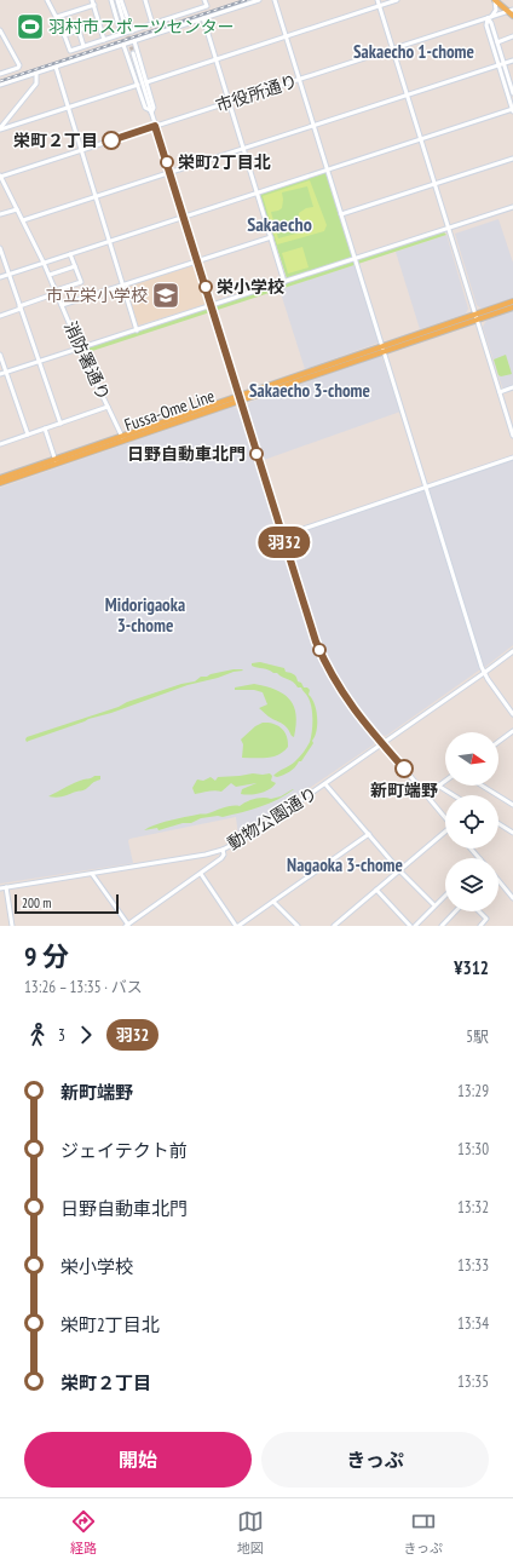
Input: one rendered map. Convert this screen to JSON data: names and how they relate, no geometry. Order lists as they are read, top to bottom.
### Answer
{
  "streets": {
    "main road": ["Fussa-Ome Line"],
    "street": ["市役所通り", "消防署通り", "動物公園通り"]
  },
  "crossings": [
    ["市役所通り", "消防署通り"],
    ["消防署通り", "Fussa-Ome Line"]
  ],
  "districts": [
    "Sakaecho 1-chome",
    "Sakaecho",
    "Sakaecho 3-chome",
    "Midorigaoka 3-chome",
    "Nagaoka 3-chome"
  ],
  "places": {
    "sports": ["羽村市スポーツセンター"],
    "other": [
      "栄町２丁目",
      "栄町2丁目北",
      "栄小学校",
      "日野自動車北門",
      "新町端野"
    ],
    "school or university": ["市立栄小学校"]
  },
  "lines": ["bus line 羽32"],
  "scale_bar": "200 m",
  "north": "right",
  "page": {
    "on_map": "羽32",
    "scale": "200 m",
    "heading": ["9 分", "13:26 – 13:35 · バス", "¥312"],
    "legs": ["3", "羽32", "5駅"],
    "list": [
      {
        "name": "新町端野",
        "value": "13:29"
      },
      {
        "name": "ジェイテクト前",
        "value": "13:30"
      },
      {
        "name": "日野自動車北門",
        "value": "13:32"
      },
      {
        "name": "栄小学校",
        "value": "13:33"
      },
      {
        "name": "栄町2丁目北",
        "value": "13:34"
      },
      {
        "name": "栄町２丁目",
        "value": "13:35"
      }
    ],
    "buttons": ["開始", "きっぷ"],
    "tabs": ["経路", "地図", "きっぷ"]
  }
}
